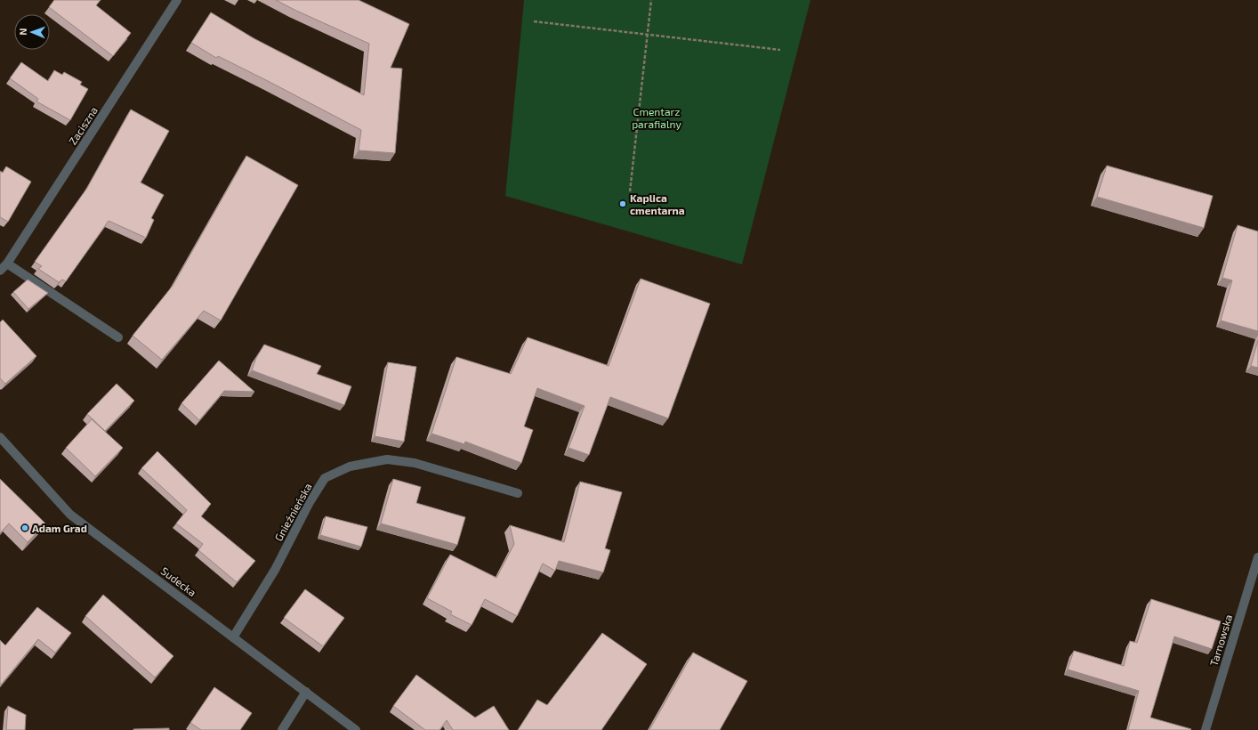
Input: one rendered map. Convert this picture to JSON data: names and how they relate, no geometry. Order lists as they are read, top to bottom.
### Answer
{
  "streets": {
    "street": [
      "Zaciszna",
      "Gnieźnieńska",
      "Sudecka",
      "Tarnowska"
    ]
  },
  "crossings": [
    ["Gnieźnieńska", "Sudecka"]
  ],
  "parks": ["Cmentarz parafialny"],
  "places": ["Kaplica cmentarna", "Adam Grad"],
  "north": "left"
}
